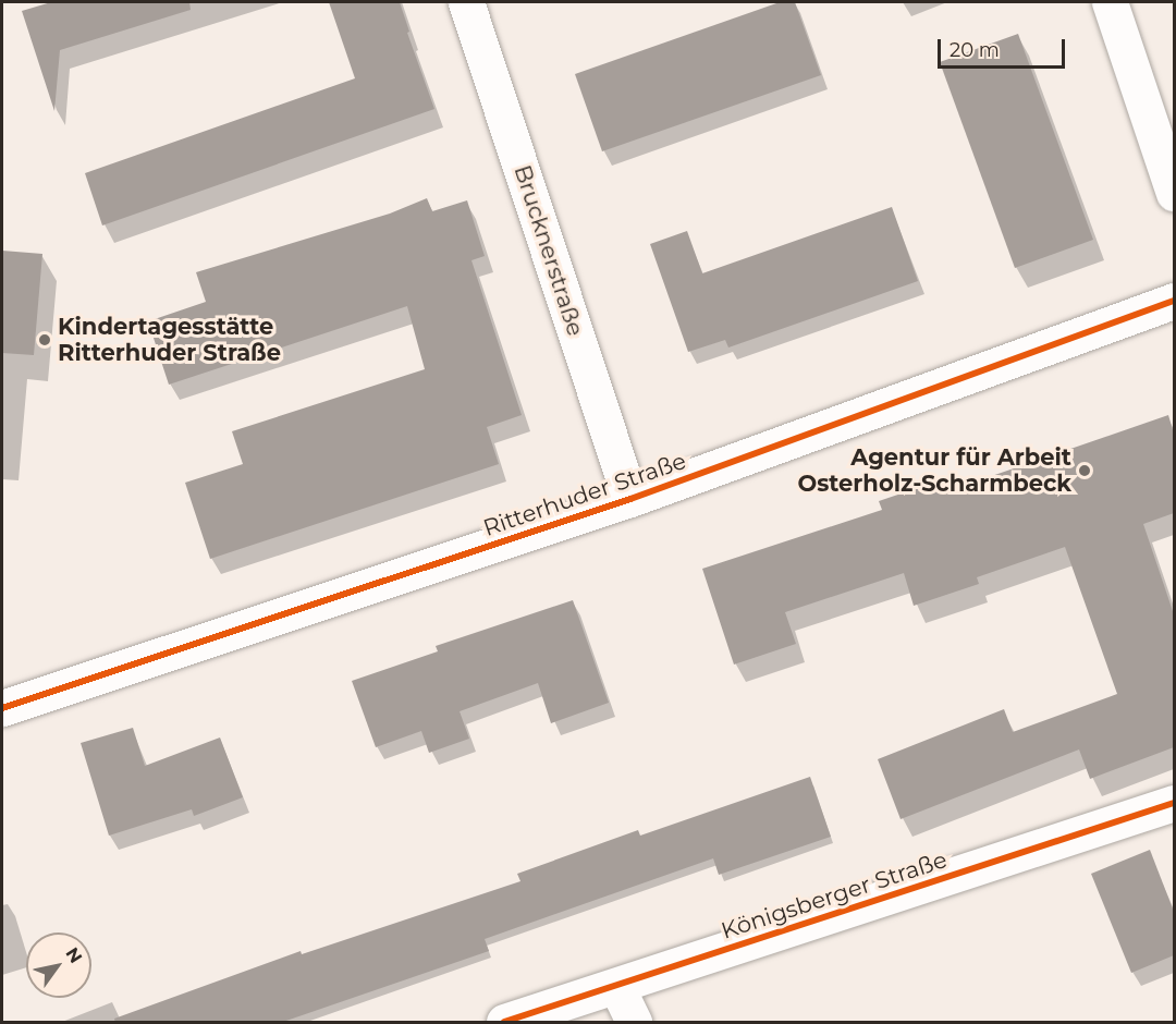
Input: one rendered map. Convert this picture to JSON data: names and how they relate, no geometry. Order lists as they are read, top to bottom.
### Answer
{
  "streets": {
    "street": ["Brucknerstraße", "Ritterhuder Straße", "Königsberger Straße"]
  },
  "crossings": [
    ["Brucknerstraße", "Ritterhuder Straße"]
  ],
  "places": ["Kindertagesstätte Ritterhuder Straße", "Agentur für Arbeit Osterholz-Scharmbeck"],
  "scale_bar": "20 m",
  "north": "top right"
}
